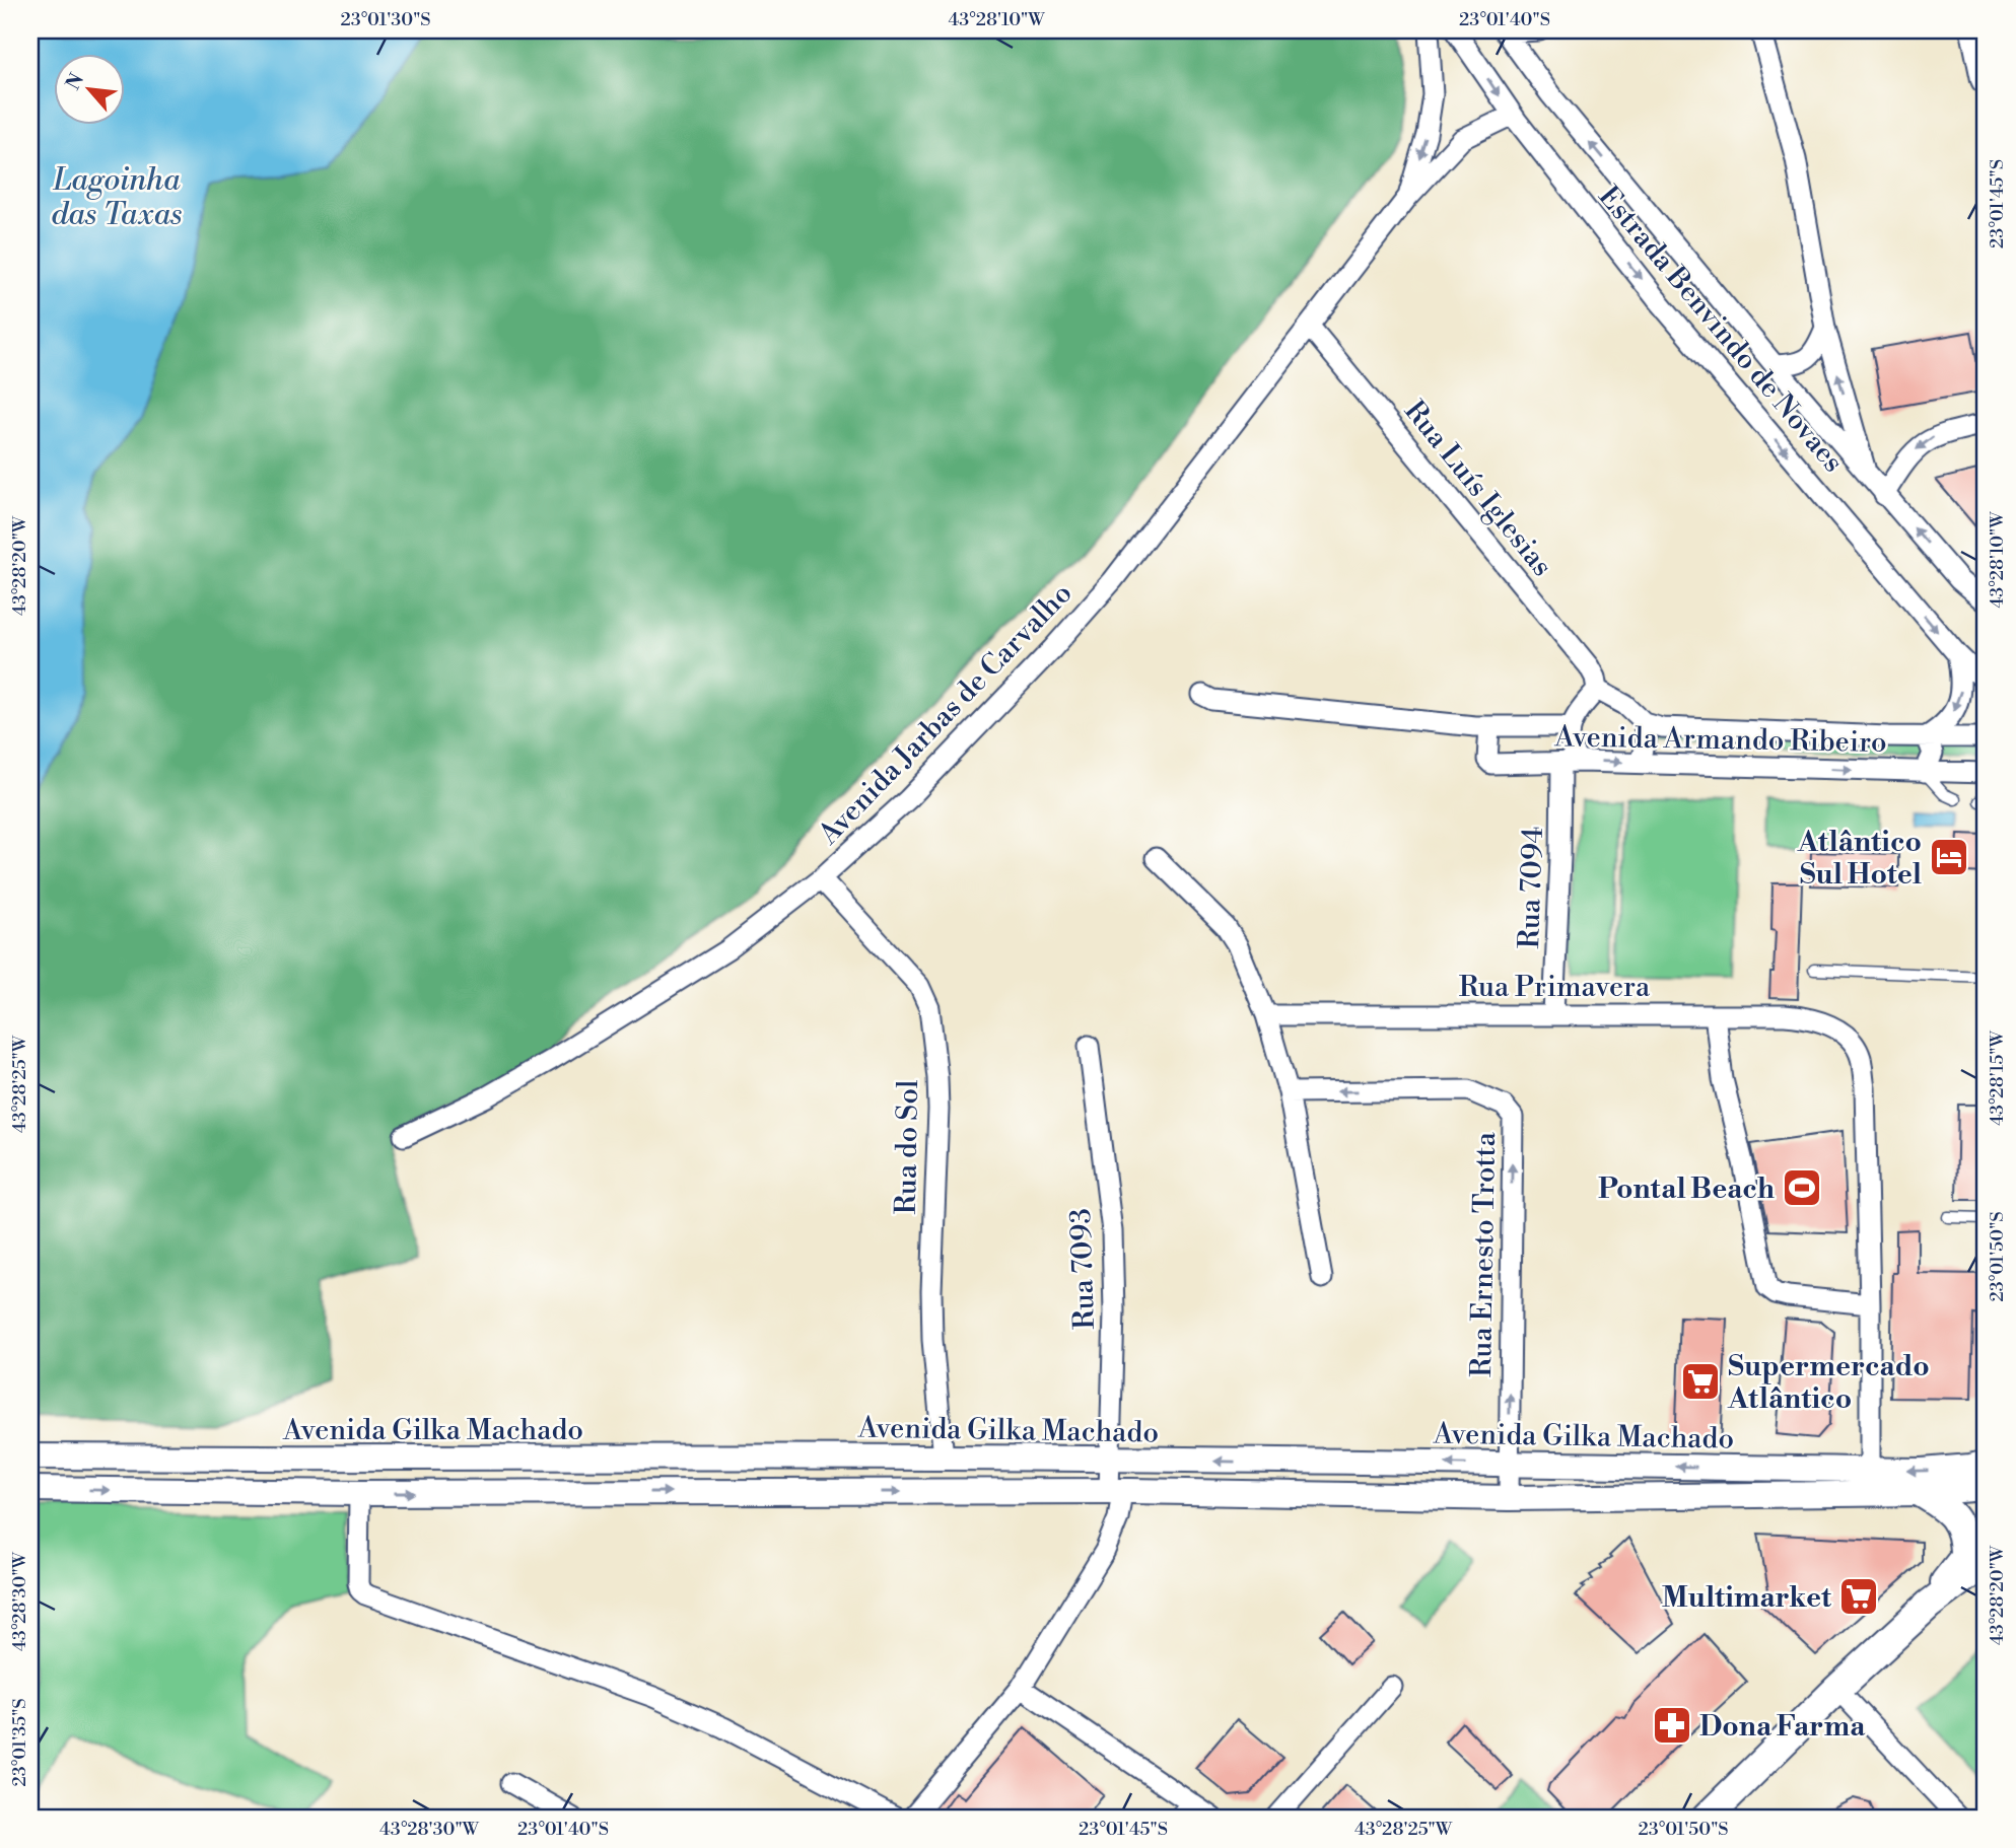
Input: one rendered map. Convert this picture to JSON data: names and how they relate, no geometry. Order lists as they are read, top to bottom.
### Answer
{
  "streets": {
    "street": [
      "Estrada Benvindo de Novaes",
      "Rua Luís Iglesias",
      "Avenida Jarbas de Carvalho",
      "Avenida Armando Ribeiro",
      "Rua 7094",
      "Rua Primavera",
      "Rua do Sol",
      "Rua Ernesto Trotta",
      "Rua 7093",
      "Avenida Gilka Machado"
    ]
  },
  "crossings": [
    ["Estrada Benvindo de Novaes", "Avenida Jarbas de Carvalho"],
    ["Rua Luís Iglesias", "Avenida Jarbas de Carvalho"],
    ["Rua Luís Iglesias", "Avenida Armando Ribeiro"],
    ["Rua Luís Iglesias", "Rua 7094"],
    ["Avenida Jarbas de Carvalho", "Rua do Sol"],
    ["Avenida Armando Ribeiro", "Rua 7094"],
    ["Rua 7094", "Rua Primavera"],
    ["Rua do Sol", "Avenida Gilka Machado"],
    ["Rua Ernesto Trotta", "Avenida Gilka Machado"],
    ["Rua 7093", "Avenida Gilka Machado"]
  ],
  "water": ["Lagoinha das Taxas"],
  "places": {
    "hotel": ["Atlântico Sul Hotel"],
    "sports": ["Pontal Beach"],
    "supermarket": ["Supermercado Atlântico", "Multimarket"],
    "pharmacy": ["Dona Farma"]
  },
  "north": "top left",
  "coordinates": [
    "23°01'30\"S",
    "43°28'10\"W",
    "23°01'40\"S",
    "23°01'45\"S",
    "43°28'20\"W",
    "43°28'15\"W",
    "43°28'25\"W",
    "23°01'50\"S",
    "43°28'30\"W",
    "23°01'35\"S"
  ]
}
